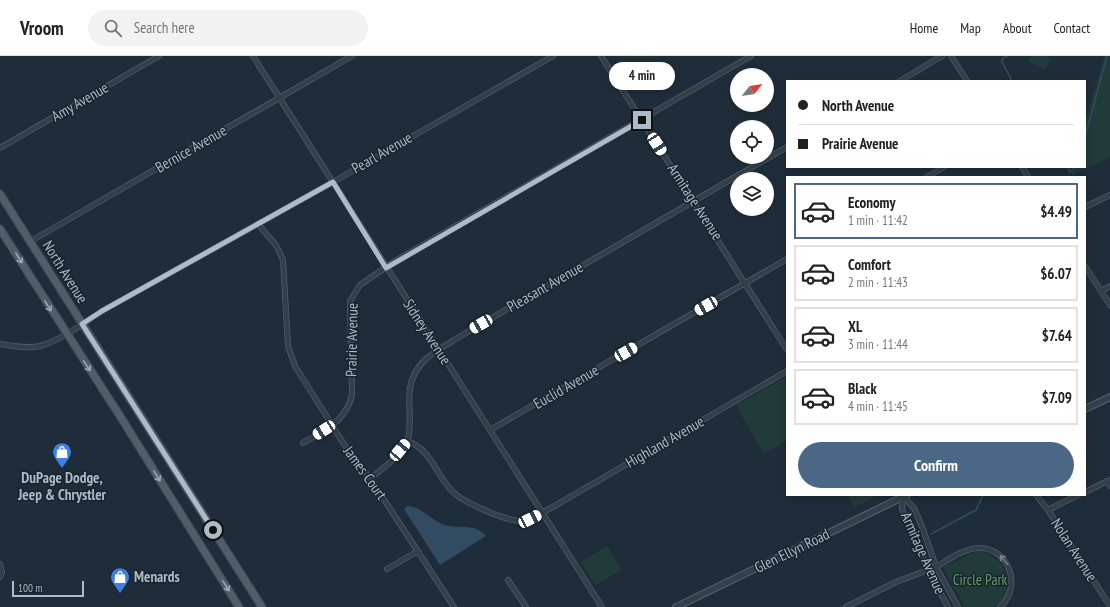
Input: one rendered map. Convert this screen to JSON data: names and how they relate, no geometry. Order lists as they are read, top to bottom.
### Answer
{
  "streets": {
    "main road": ["North Avenue"],
    "street": [
      "Amy Avenue",
      "Bernice Avenue",
      "Pearl Avenue",
      "Armitage Avenue",
      "Pleasant Avenue",
      "Sidney Avenue",
      "Prairie Avenue",
      "Euclid Avenue",
      "Highland Avenue",
      "James Court",
      "Nolan Avenue",
      "Glen Ellyn Road"
    ]
  },
  "crossings": [
    ["Bernice Avenue", "North Avenue"],
    ["Bernice Avenue", "Sidney Avenue"],
    ["Pearl Avenue", "North Avenue"],
    ["Pearl Avenue", "Sidney Avenue"],
    ["Pearl Avenue", "James Court"],
    ["Armitage Avenue", "Pleasant Avenue"],
    ["Armitage Avenue", "Prairie Avenue"],
    ["Armitage Avenue", "Euclid Avenue"],
    ["Armitage Avenue", "Glen Ellyn Road"],
    ["Pleasant Avenue", "Sidney Avenue"],
    ["Pleasant Avenue", "Highland Avenue"],
    ["Sidney Avenue", "Prairie Avenue"],
    ["Sidney Avenue", "Euclid Avenue"],
    ["Sidney Avenue", "Highland Avenue"],
    ["Prairie Avenue", "James Court"]
  ],
  "parks": ["Circle Park"],
  "places": {
    "shop": ["DuPage Dodge, Jeep & Chrystler", "Menards"]
  },
  "scale_bar": "100 m",
  "north": "top right",
  "page": {
    "header": "Vroom",
    "search": "Search here",
    "nav": [
      "Home",
      "Map",
      "About",
      "Contact"
    ],
    "bubble": "4 min",
    "banner": ["North Avenue", "Prairie Avenue"],
    "list": [
      {
        "name": "Economy",
        "note": "1 min · 11:42",
        "value": "$4.49"
      },
      {
        "name": "Comfort",
        "note": "2 min · 11:43",
        "value": "$6.07"
      },
      {
        "name": "XL",
        "note": "3 min · 11:44",
        "value": "$7.64"
      },
      {
        "name": "Black",
        "note": "4 min · 11:45",
        "value": "$7.09"
      }
    ],
    "buttons": "Confirm",
    "scale": "100 m"
  }
}
